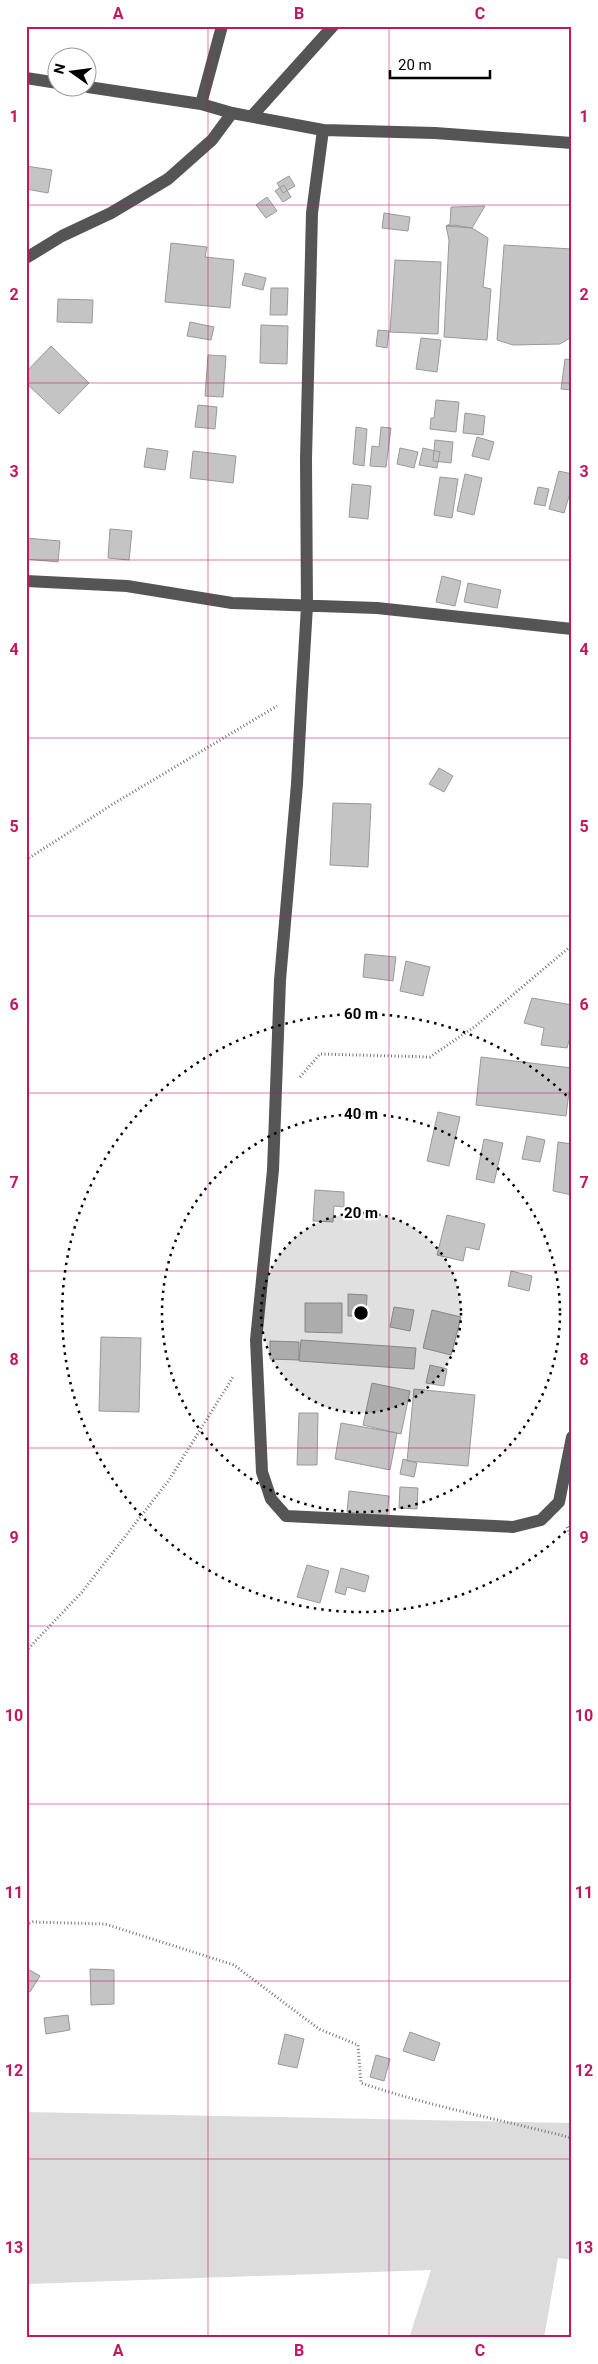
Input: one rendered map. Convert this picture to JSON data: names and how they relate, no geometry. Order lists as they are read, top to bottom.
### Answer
{
  "scale_bar": "20 m",
  "north": "left",
  "grid": {
    "columns": ["A", "B", "C"],
    "rows": [
      "1",
      "2",
      "3",
      "4",
      "5",
      "6",
      "7",
      "8",
      "9",
      "10",
      "11",
      "12",
      "13"
    ]
  },
  "rings": ["60 m", "40 m", "20 m"]
}
